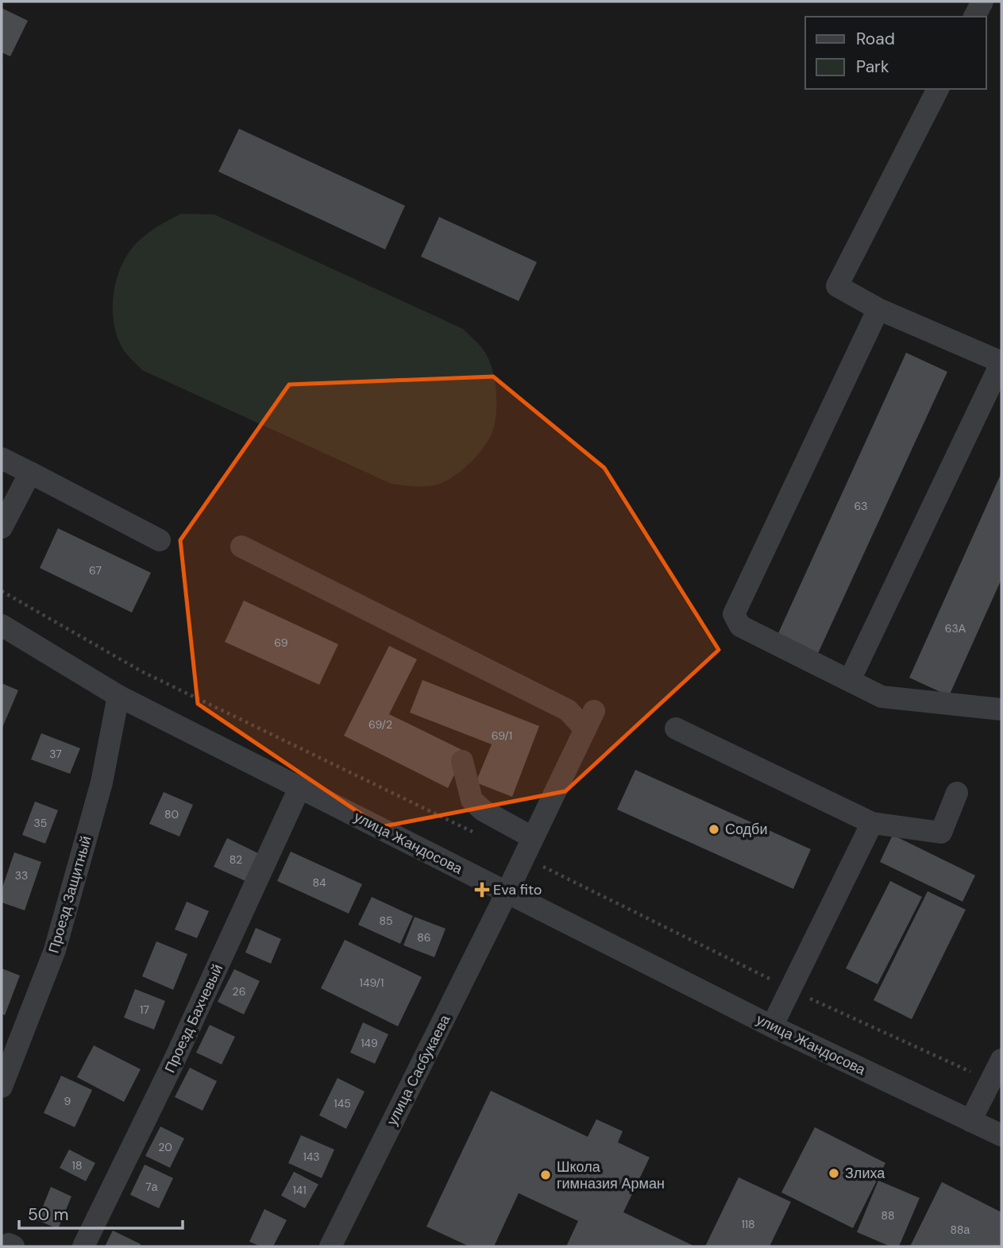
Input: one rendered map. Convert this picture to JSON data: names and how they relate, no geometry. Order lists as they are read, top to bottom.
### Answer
{
  "streets": {
    "street": [
      "улица Жандосова",
      "Проезд Защитный",
      "Проезд Бахчевый",
      "улица Сасбукаева"
    ]
  },
  "crossings": [
    ["улица Жандосова", "Проезд Защитный"],
    ["улица Жандосова", "Проезд Бахчевый"],
    ["улица Жандосова", "улица Сасбукаева"]
  ],
  "places": {
    "other": ["Содби", "Злиха", "Школа гимназия Арман"],
    "health": ["Eva fito"]
  },
  "house_numbers": [
    "63",
    "67",
    "63А",
    "69",
    "69/2",
    "69/1",
    "37",
    "80",
    "35",
    "82",
    "33",
    "84",
    "85",
    "86",
    "149/1",
    "26",
    "17",
    "149",
    "9",
    "145",
    "20",
    "143",
    "18",
    "7а",
    "141",
    "88",
    "118",
    "88а"
  ],
  "legend": ["Road", "Park"],
  "scale_bar": "50 m"
}
